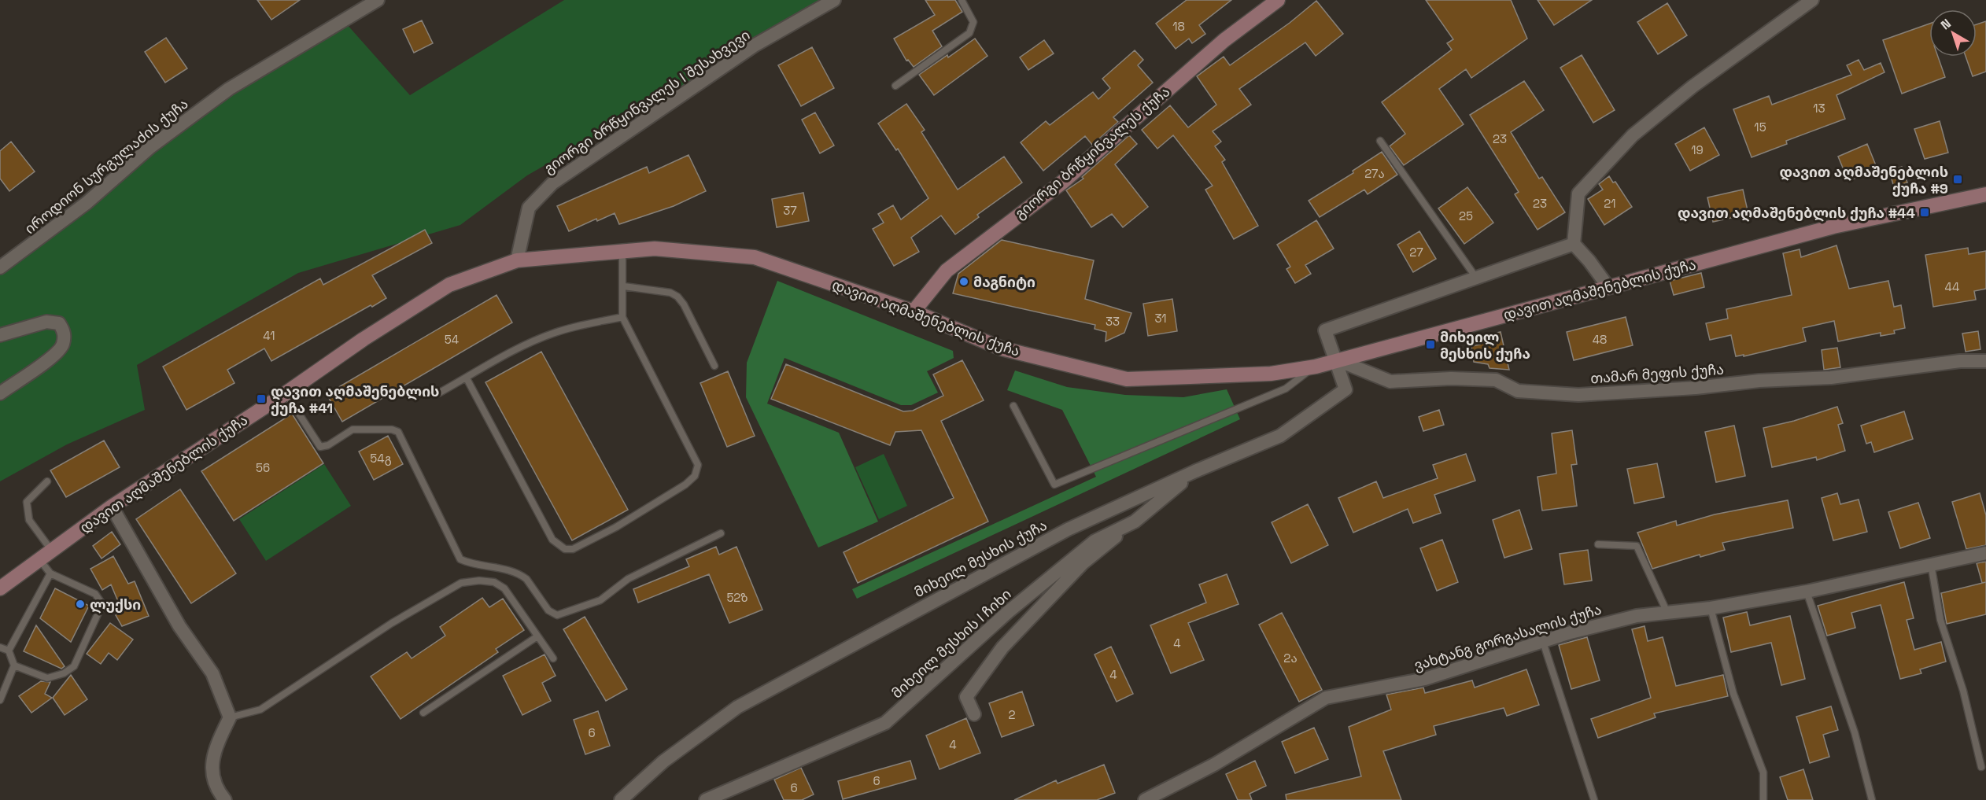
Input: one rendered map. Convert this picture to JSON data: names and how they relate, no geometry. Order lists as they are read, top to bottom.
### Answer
{
  "streets": {
    "street": [
      "გიორგი ბრწყინვალეს I შესახვევი",
      "გიორგი ბრწყინვალეს ქუჩა",
      "იროდიონ სურგულაძის ქუჩა",
      "დავით აღმაშენებლის ქუჩა",
      "თამარ მეფის ქუჩა",
      "მიხეილ მესხის ქუჩა",
      "ვახტანგ გორგასალის ქუჩა",
      "მიხეილ მესხის I ჩიხი"
    ]
  },
  "crossings": [
    ["გიორგი ბრწყინვალეს I შესახვევი", "დავით აღმაშენებლის ქუჩა"],
    ["გიორგი ბრწყინვალეს ქუჩა", "დავით აღმაშენებლის ქუჩა"],
    ["დავით აღმაშენებლის ქუჩა", "თამარ მეფის ქუჩა"],
    ["დავით აღმაშენებლის ქუჩა", "მიხეილ მესხის ქუჩა"],
    ["თამარ მეფის ქუჩა", "მიხეილ მესხის ქუჩა"],
    ["მიხეილ მესხის ქუჩა", "მიხეილ მესხის I ჩიხი"]
  ],
  "places": {
    "transit": [
      "დავით აღმაშენებლის ქუჩა #9",
      "დავით აღმაშენებლის ქუჩა #44",
      "მიხეილ მესხის ქუჩა",
      "დავით აღმაშენებლის ქუჩა #41"
    ],
    "other": ["მაგნიტი", "ლუქსი"]
  },
  "house_numbers": [
    "18",
    "13",
    "15",
    "23",
    "19",
    "27ა",
    "23",
    "21",
    "37",
    "25",
    "27",
    "44",
    "31",
    "33",
    "41",
    "54",
    "48",
    "54გ",
    "56",
    "52ზ",
    "4",
    "2ა",
    "4",
    "2",
    "6",
    "4",
    "6",
    "6"
  ],
  "north": "top left"
}
